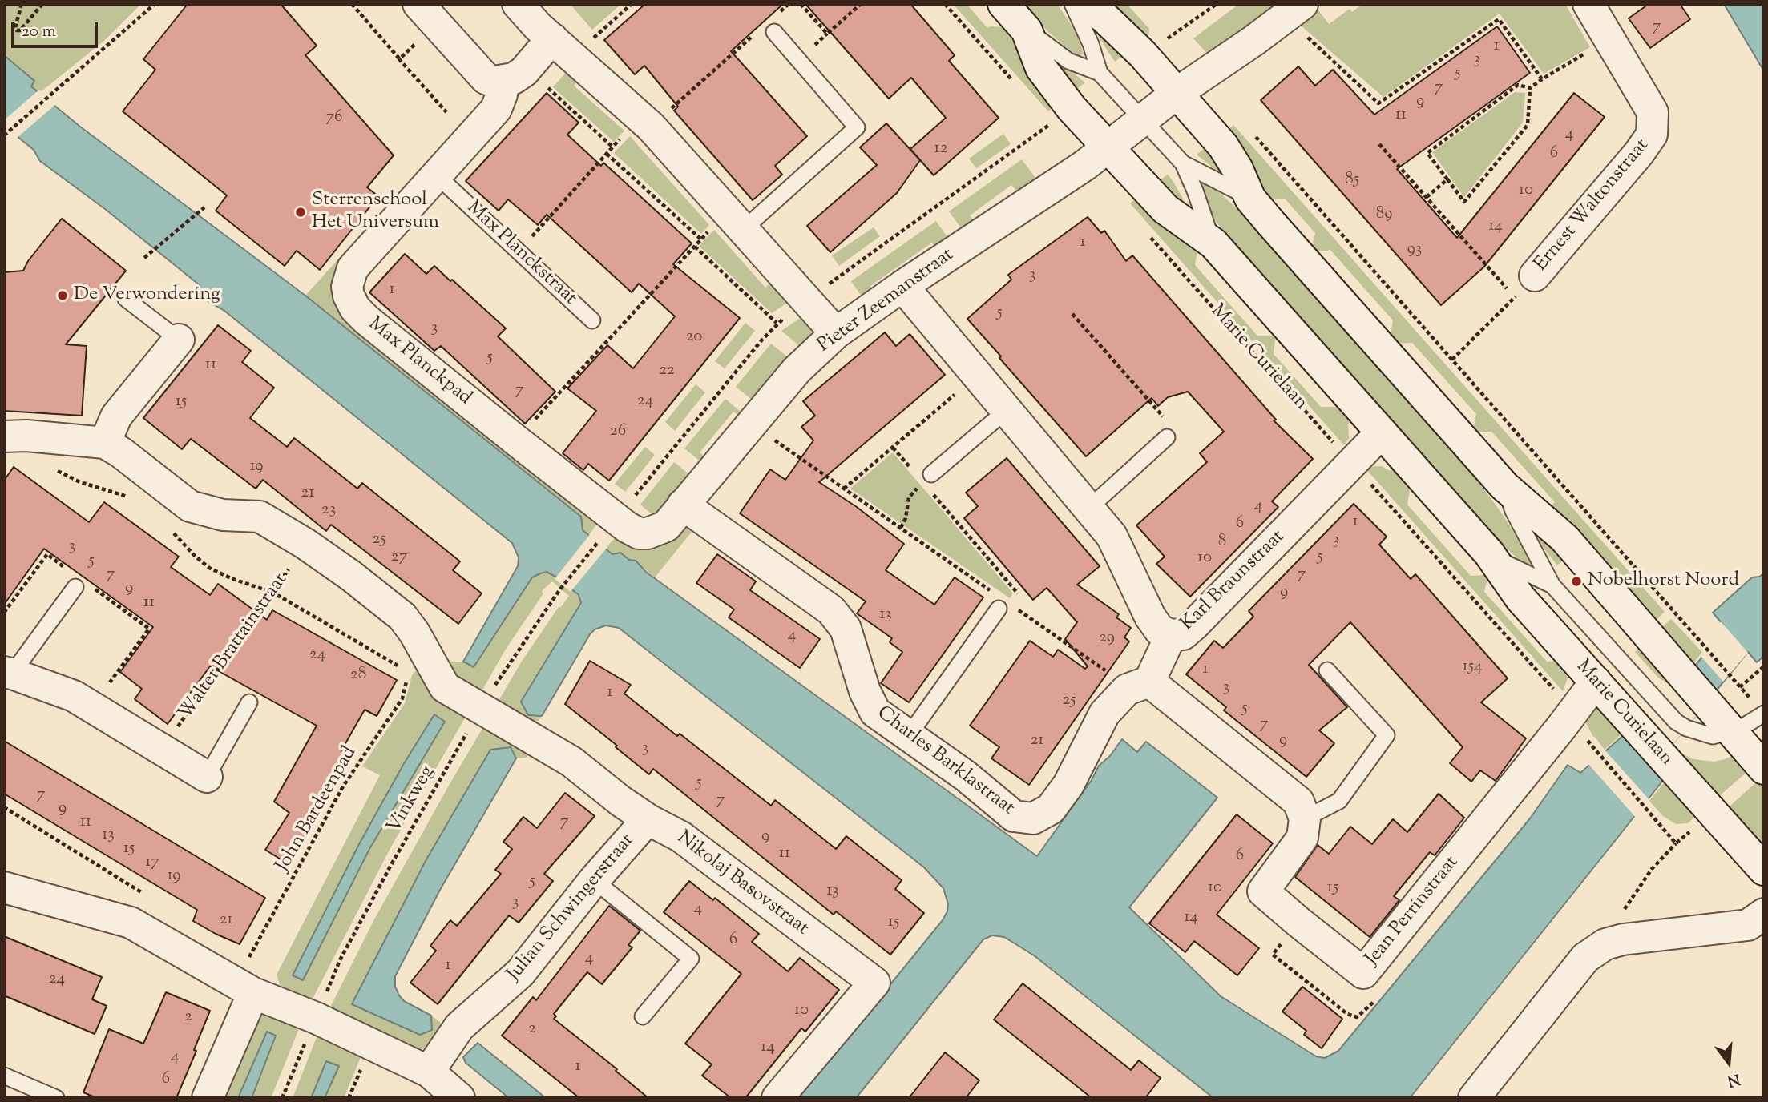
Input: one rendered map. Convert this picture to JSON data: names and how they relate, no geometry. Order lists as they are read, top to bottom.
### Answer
{
  "streets": {
    "street": [
      "Ernest Waltonstraat",
      "Pieter Zeemanstraat",
      "Marie Curielaan",
      "Max Planckpad",
      "Karl Braunstraat",
      "Charles Barklastraat",
      "Nikolaj Basovstraat",
      "Julian Schwingerstraat",
      "Jean Perrinstraat"
    ],
    "lane": ["Max Planckstraat"],
    "path": ["Walter Brattainstraat", "Vinkweg", "John Bardeenpad"]
  },
  "crossings": [
    ["Max Planckstraat", "Max Planckpad"],
    ["Pieter Zeemanstraat", "Marie Curielaan"],
    ["Pieter Zeemanstraat", "Max Planckpad"],
    ["Pieter Zeemanstraat", "Karl Braunstraat"],
    ["Pieter Zeemanstraat", "Charles Barklastraat"],
    ["Pieter Zeemanstraat", "Vinkweg"],
    ["Marie Curielaan", "Karl Braunstraat"],
    ["Marie Curielaan", "Jean Perrinstraat"],
    ["Max Planckpad", "Vinkweg"],
    ["Karl Braunstraat", "Charles Barklastraat"],
    ["Walter Brattainstraat", "Nikolaj Basovstraat"],
    ["Vinkweg", "Nikolaj Basovstraat"],
    ["John Bardeenpad", "Nikolaj Basovstraat"],
    ["Nikolaj Basovstraat", "Julian Schwingerstraat"]
  ],
  "places": ["Sterrenschool Het Universum", "De Verwondering", "Nobelhorst Noord"],
  "house_numbers": [
    "7",
    "1",
    "3",
    "5",
    "7",
    "9",
    "11",
    "76",
    "4",
    "12",
    "6",
    "85",
    "10",
    "89",
    "14",
    "1",
    "93",
    "3",
    "1",
    "5",
    "3",
    "20",
    "5",
    "11",
    "22",
    "7",
    "24",
    "15",
    "26",
    "19",
    "21",
    "4",
    "23",
    "1",
    "6",
    "25",
    "3",
    "8",
    "3",
    "27",
    "5",
    "10",
    "5",
    "7",
    "7",
    "9",
    "9",
    "11",
    "13",
    "4",
    "29",
    "24",
    "154",
    "1",
    "28",
    "3",
    "1",
    "25",
    "5",
    "7",
    "21",
    "9",
    "3",
    "5",
    "7",
    "7",
    "9",
    "11",
    "7",
    "13",
    "9",
    "15",
    "11",
    "6",
    "17",
    "19",
    "5",
    "10",
    "15",
    "13",
    "3",
    "4",
    "14",
    "21",
    "15",
    "6",
    "4",
    "1",
    "24",
    "10",
    "2",
    "2",
    "14",
    "4",
    "1",
    "6"
  ],
  "scale_bar": "20 m",
  "north": "bottom"
}
